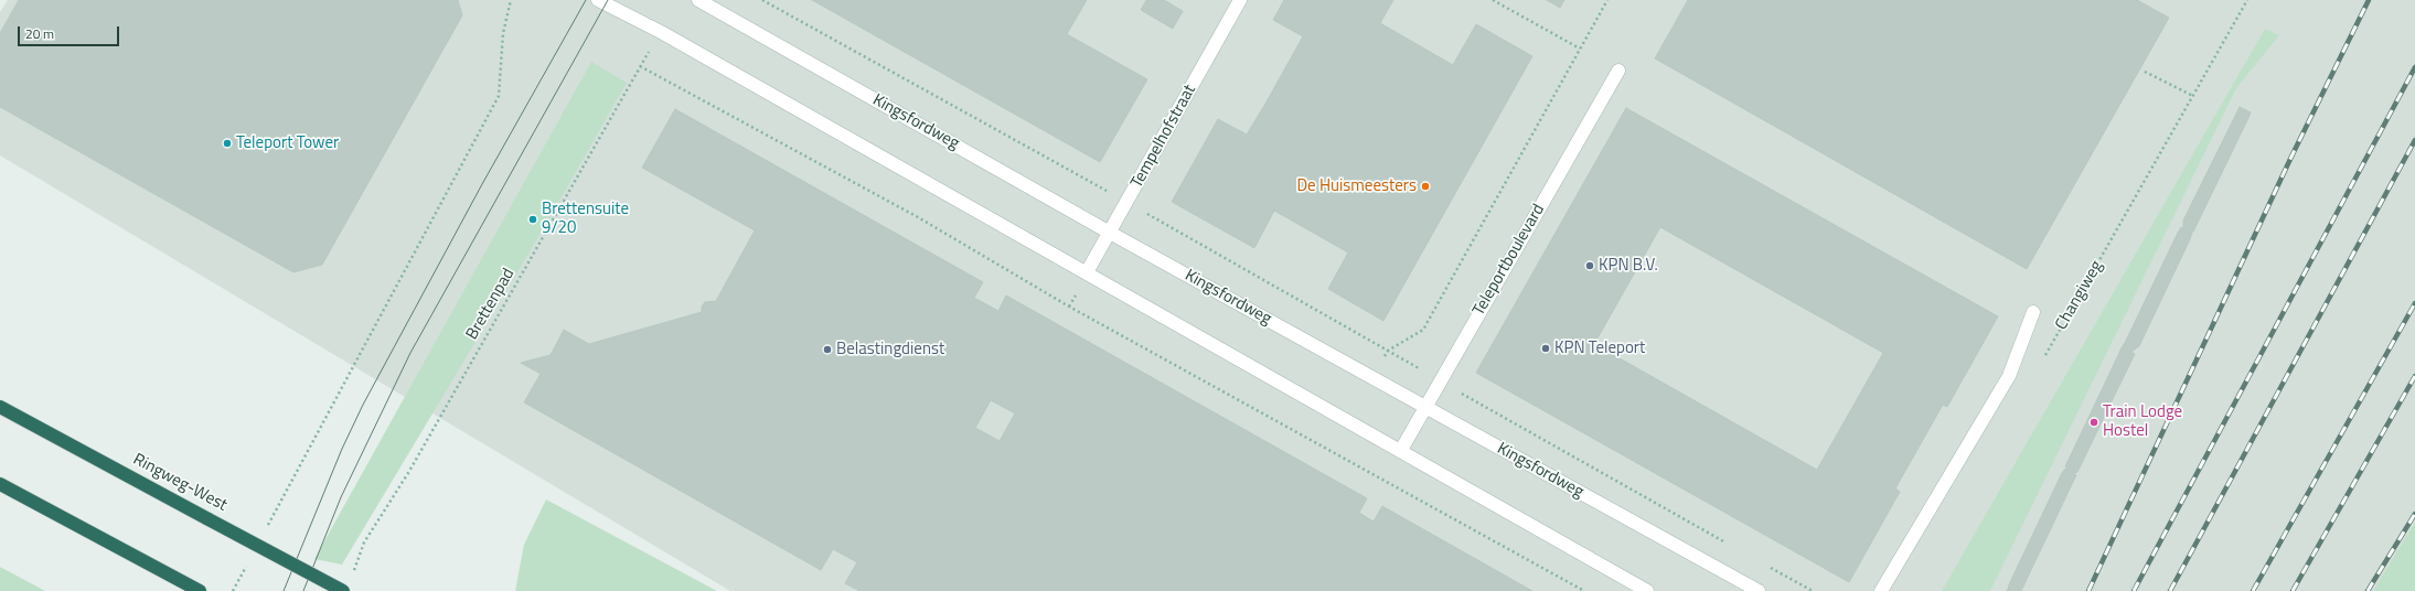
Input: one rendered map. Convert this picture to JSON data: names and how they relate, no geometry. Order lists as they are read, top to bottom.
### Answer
{
  "streets": {
    "highway": ["Ringweg-West"],
    "street": [
      "Kingsfordweg",
      "Tempelhofstraat",
      "Teleportboulevard",
      "Changiweg"
    ],
    "path": ["Brettenpad"]
  },
  "crossings": [
    ["Kingsfordweg", "Tempelhofstraat"],
    ["Kingsfordweg", "Teleportboulevard"]
  ],
  "places": [
    "Teleport Tower",
    "De Huismeesters",
    "Brettensuite 9/20",
    "KPN B.V.",
    "KPN Teleport",
    "Belastingdienst",
    "Train Lodge Hostel"
  ],
  "scale_bar": "20 m"
}
